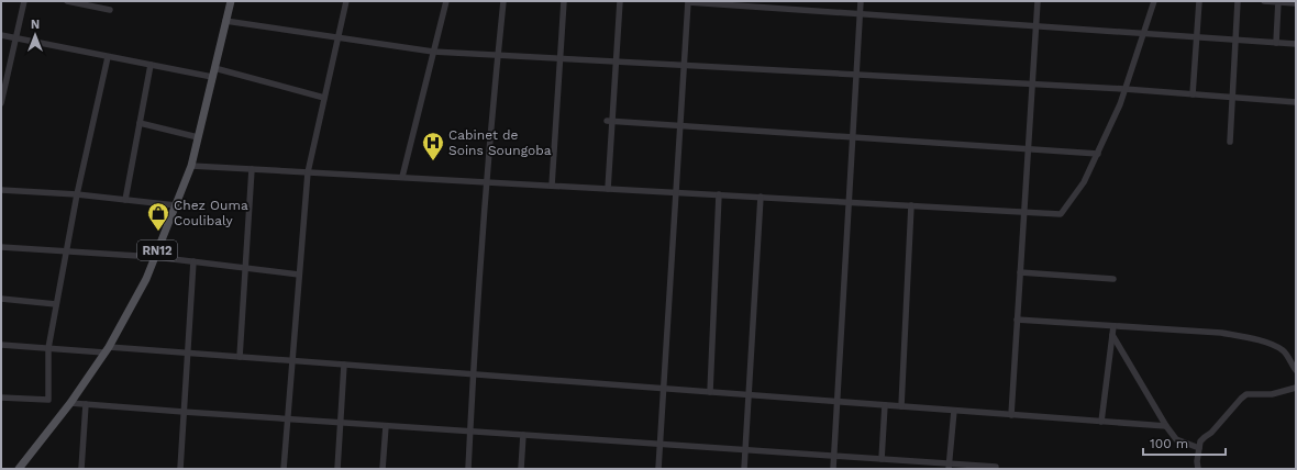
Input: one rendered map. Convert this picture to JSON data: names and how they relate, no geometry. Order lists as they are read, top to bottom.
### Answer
{
  "streets": {
    "main road": ["RN12"]
  },
  "places": {
    "hospital": ["Cabinet de Soins Soungoba"],
    "shop": ["Chez Ouma Coulibaly"]
  },
  "scale_bar": "100 m",
  "north": "top"
}
